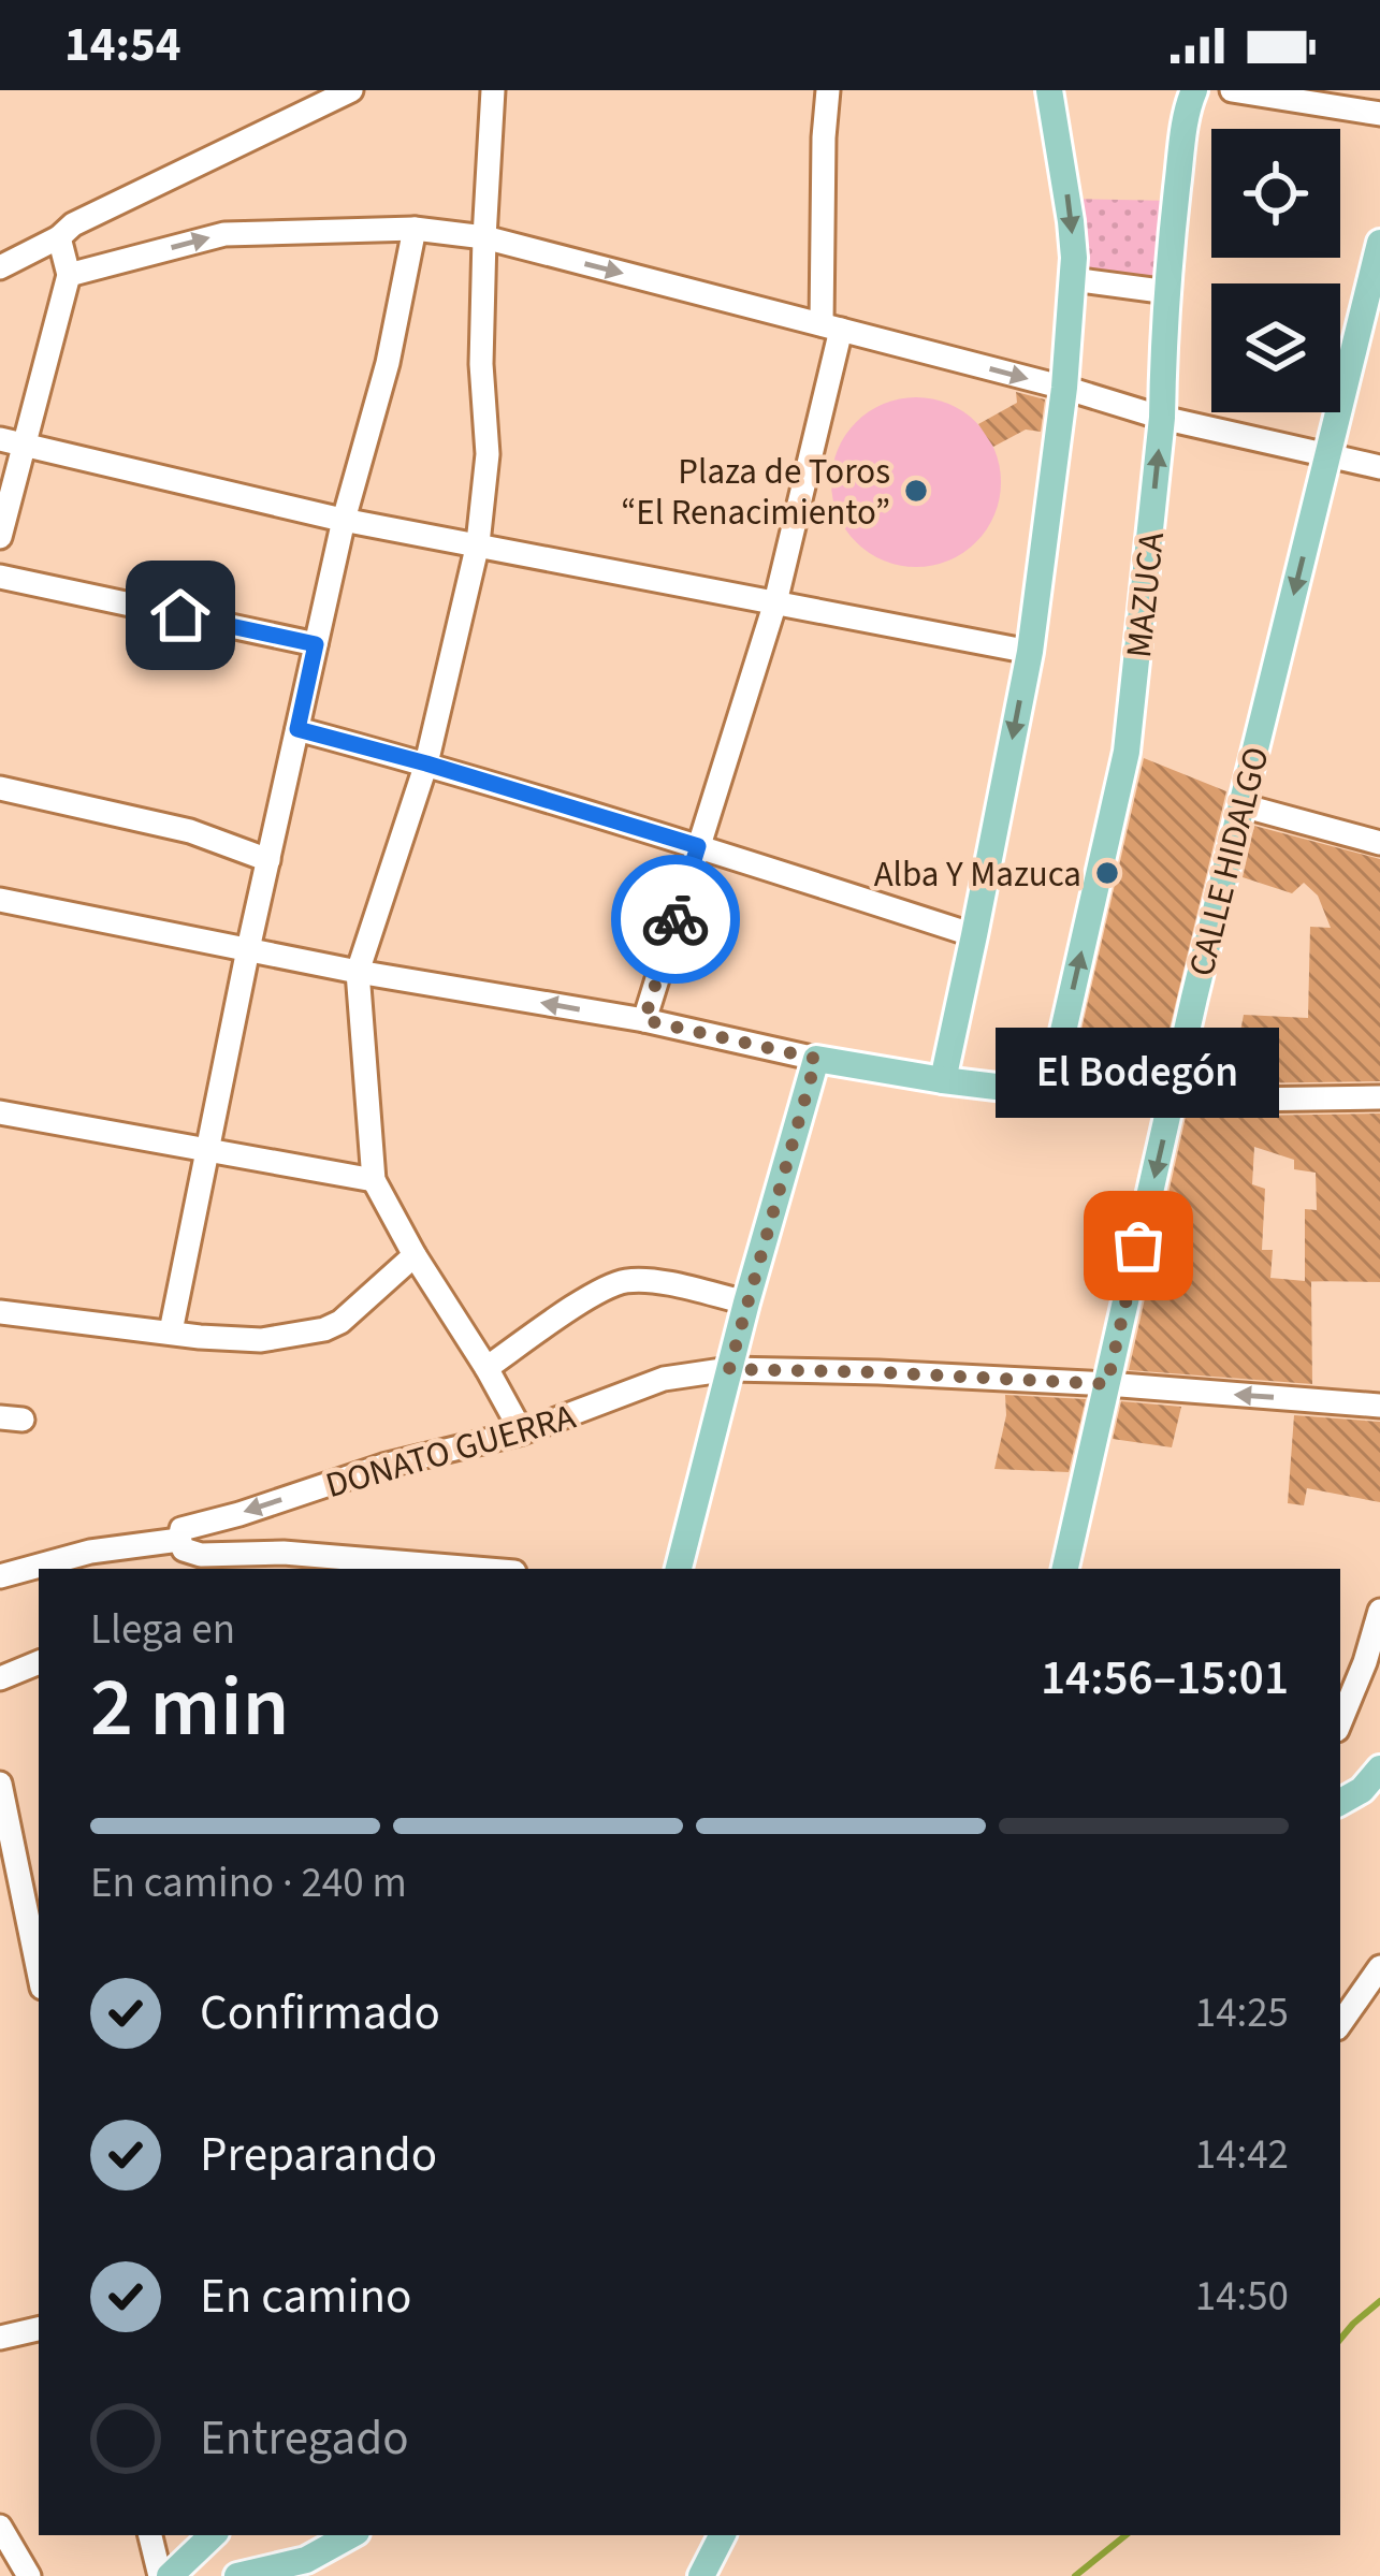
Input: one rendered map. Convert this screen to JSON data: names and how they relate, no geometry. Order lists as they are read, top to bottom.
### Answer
{
  "streets": {
    "main road": ["MAZUCA", "CALLE HIDALGO"],
    "street": ["DONATO GUERRA"]
  },
  "crossings": [
    ["CALLE HIDALGO", "DONATO GUERRA"]
  ],
  "one_way": ["CALLE HIDALGO"],
  "places": ["Plaza de Toros “El Renacimiento”", "Alba Y Mazuca", "El Bodegón"],
  "page": {
    "status": "14:54",
    "bubble": "El Bodegón",
    "heading": ["2 min", "Llega en", "14:56–15:01"],
    "bar": "En camino · 240 m",
    "list": [
      ["Confirmado", "14:25"],
      ["Preparando", "14:42"],
      ["En camino", "14:50"],
      "Entregado"
    ]
  }
}
